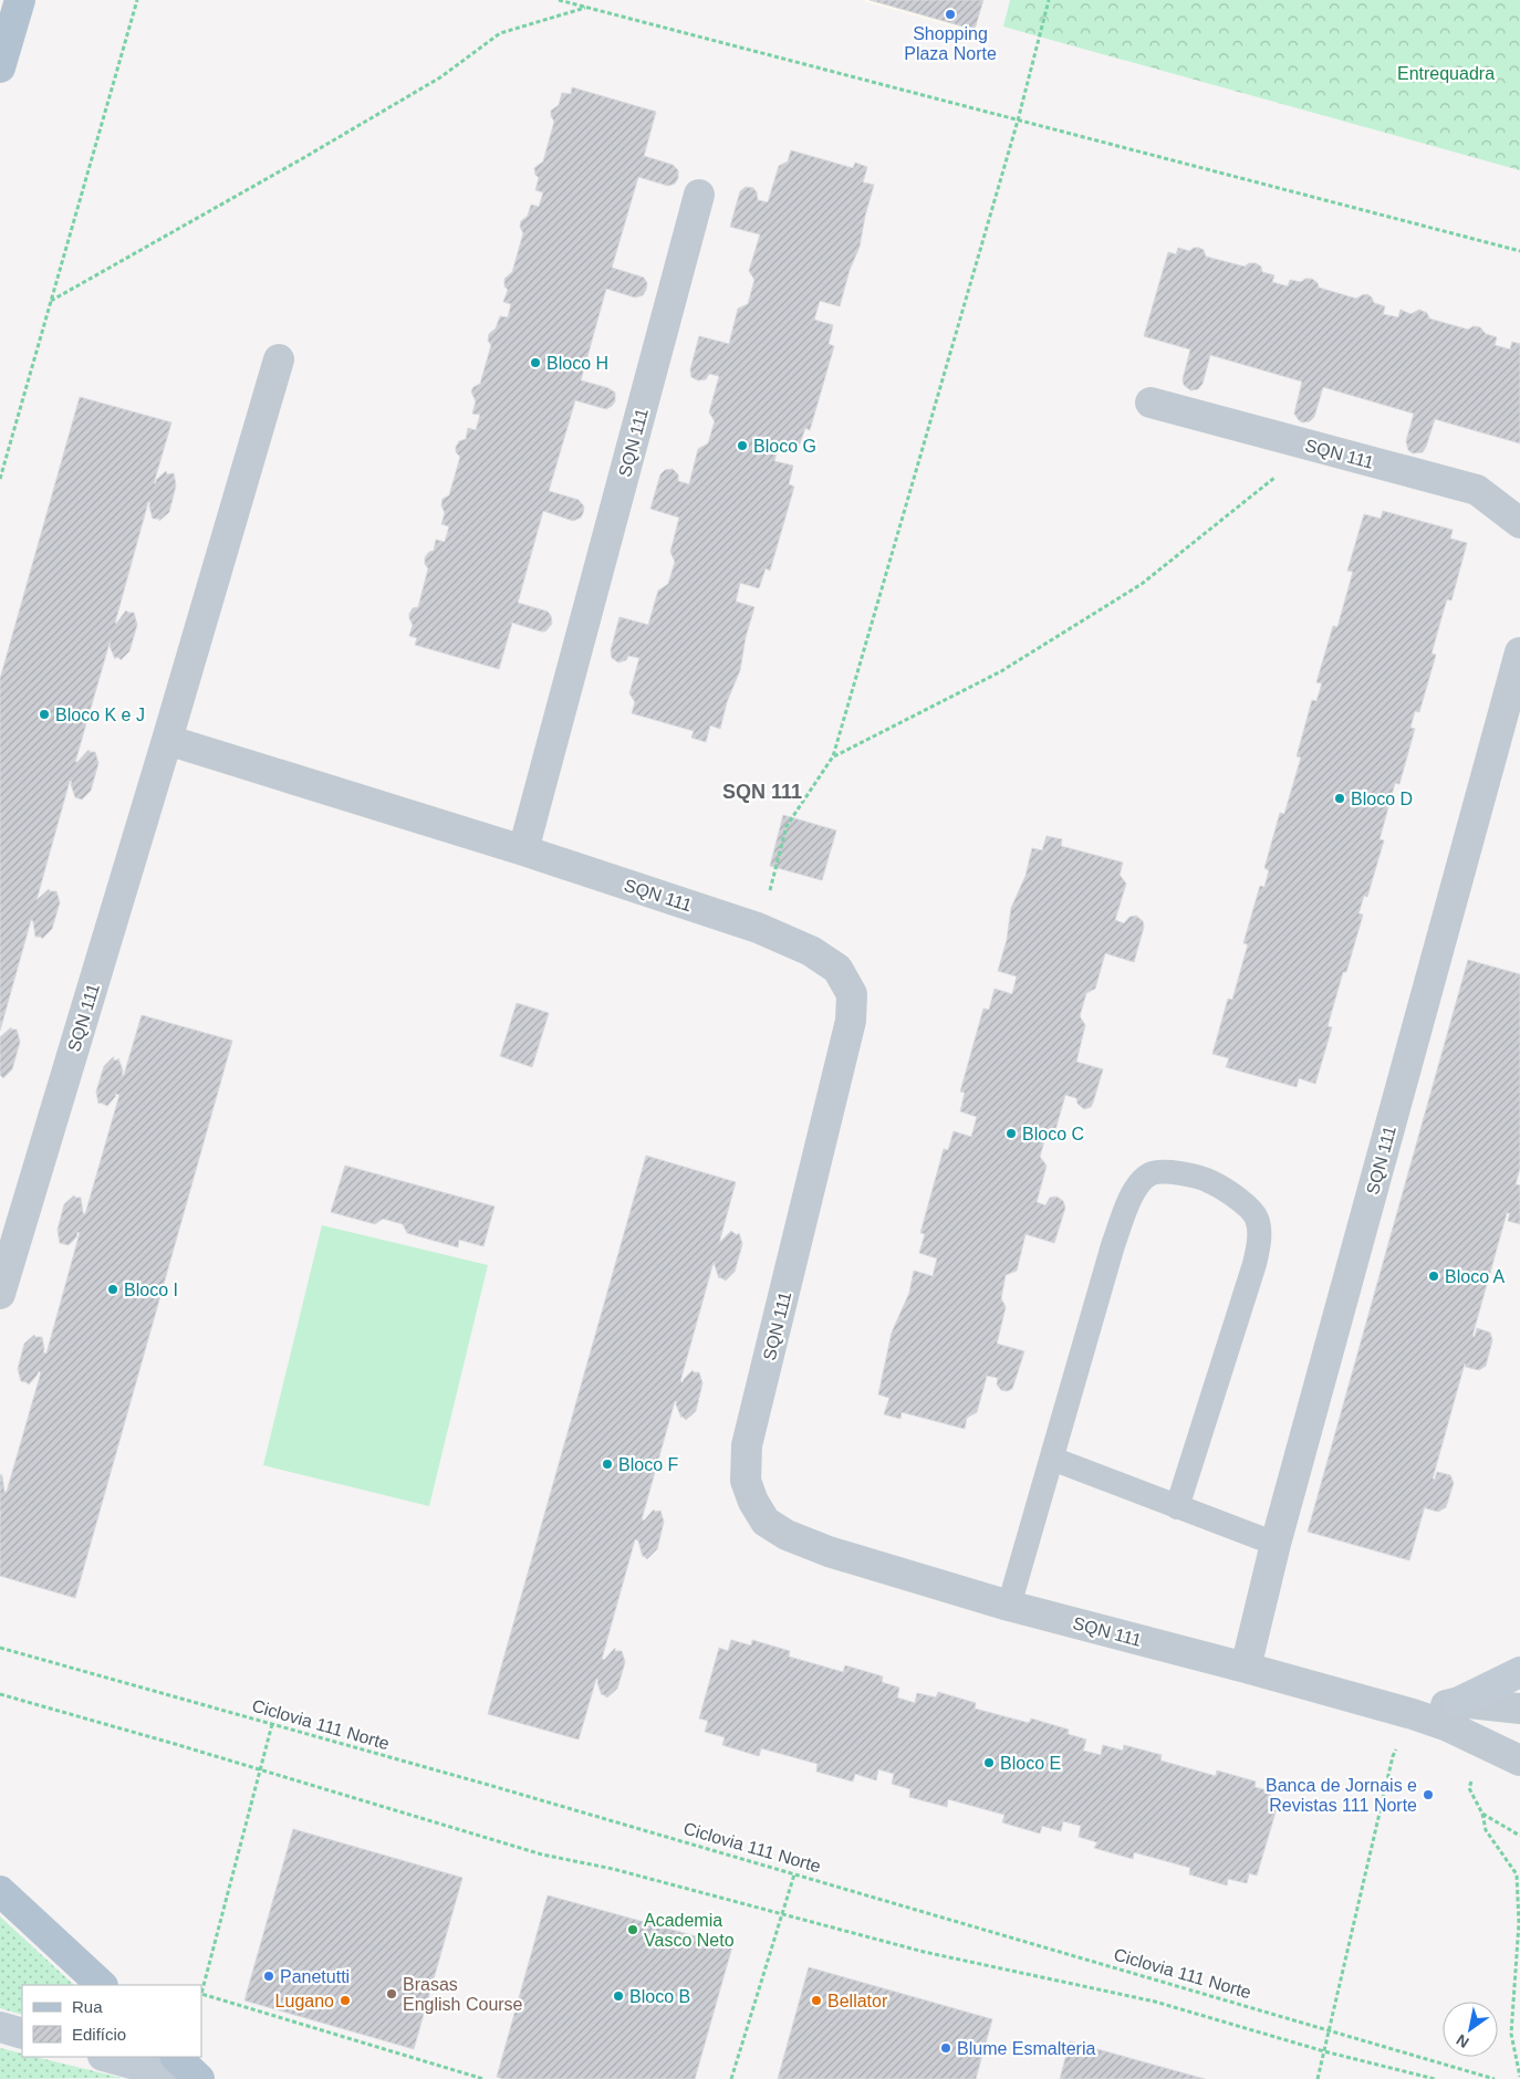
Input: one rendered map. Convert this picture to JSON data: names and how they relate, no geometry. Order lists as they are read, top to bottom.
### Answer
{
  "streets": {
    "street": ["SQN 111"],
    "path": ["Ciclovia 111 Norte"]
  },
  "districts": ["SQN 111"],
  "parks": ["Entrequadra"],
  "places": [
    "Shopping Plaza Norte",
    "Bloco H",
    "Bloco G",
    "Bloco K e J",
    "Bloco D",
    "Bloco C",
    "Bloco A",
    "Bloco I",
    "Bloco F",
    "Bloco E",
    "Banca de Jornais e Revistas 111 Norte",
    "Academia Vasco Neto",
    "Panetutti",
    "Brasas English Course",
    "Bloco B",
    "Lugano",
    "Bellator",
    "Blume Esmalteria"
  ],
  "legend": ["Rua", "Edifício"],
  "north": "bottom left"
}
